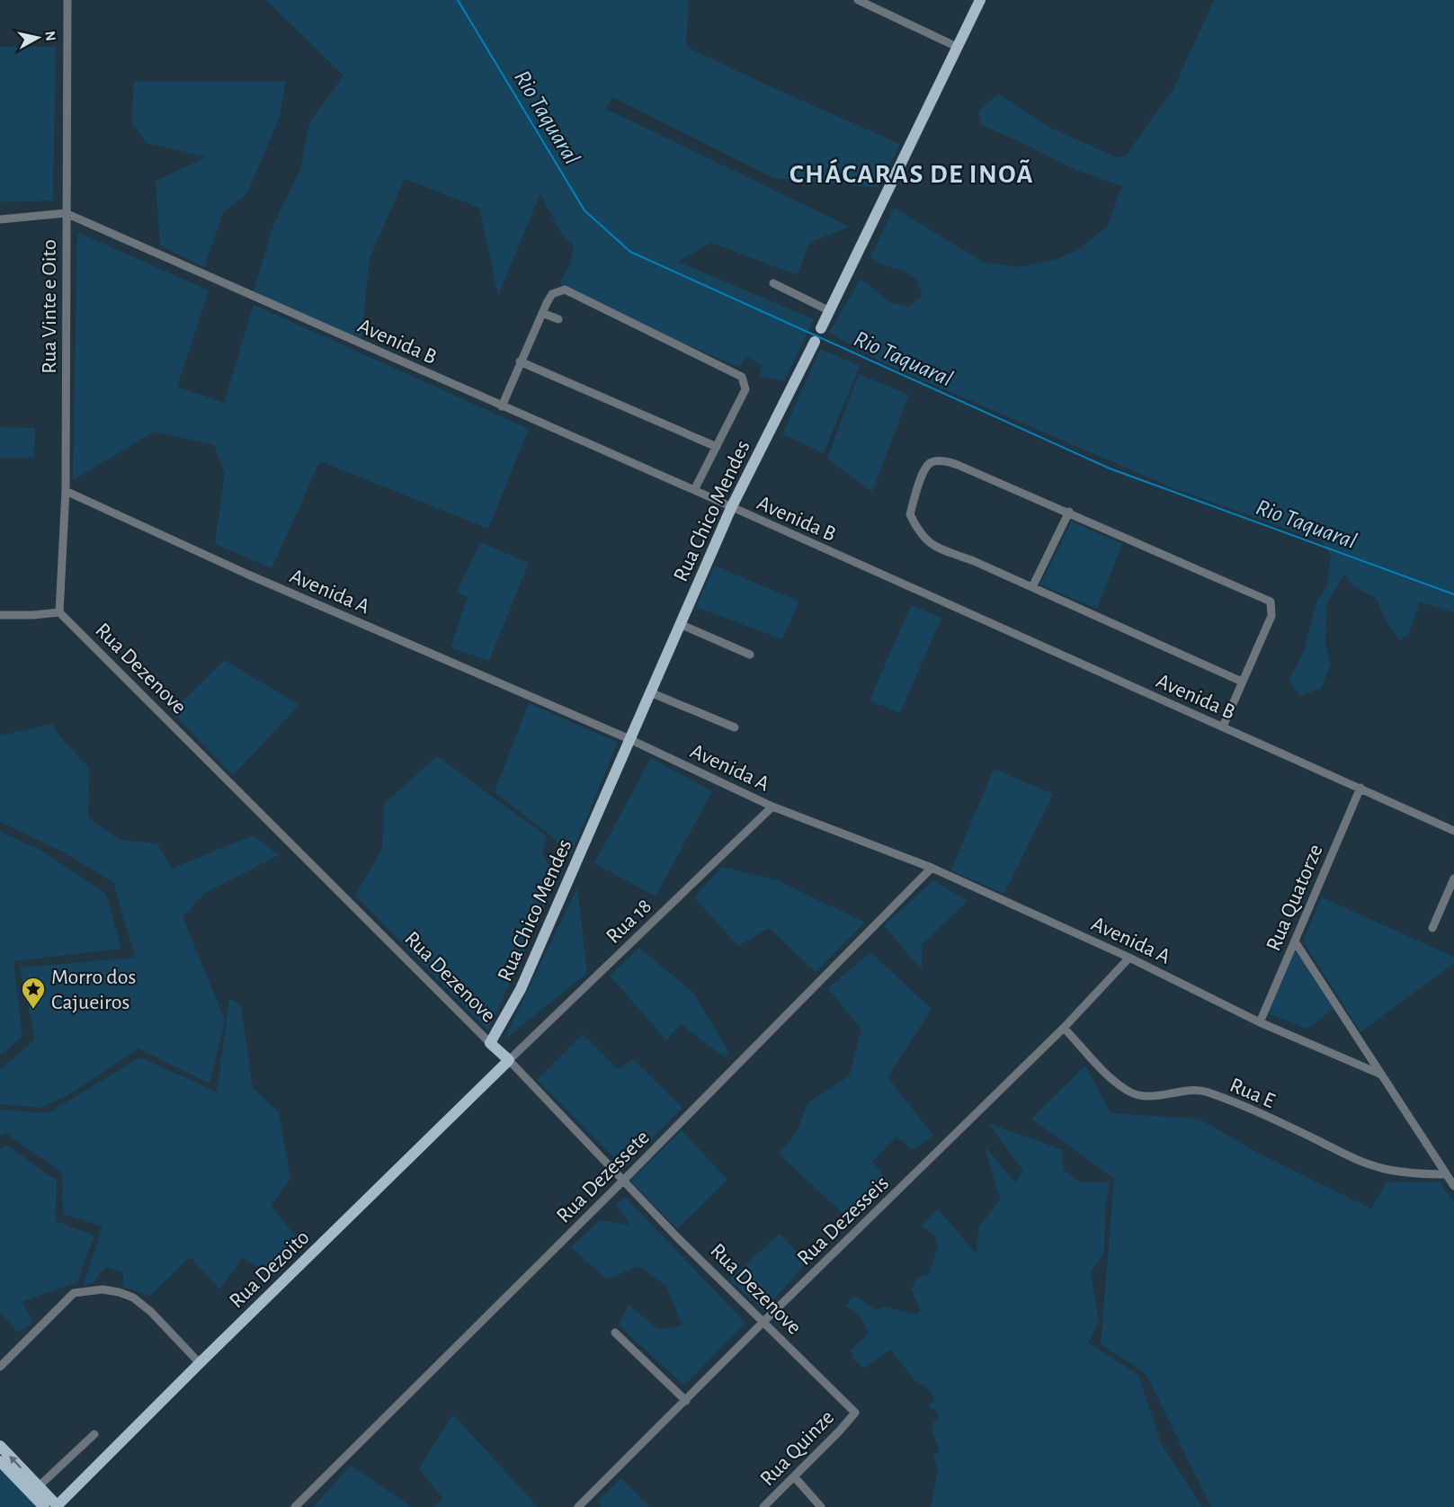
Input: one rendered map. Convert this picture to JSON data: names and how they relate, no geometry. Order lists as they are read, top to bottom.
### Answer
{
  "streets": {
    "main road": ["Rua Chico Mendes", "Rua Dezenove", "Rua Dezoito"],
    "street": [
      "Rua Vinte e Oito",
      "Avenida B",
      "Avenida A",
      "Rua Quatorze",
      "Rua 18",
      "Rua E",
      "Rua Dezessete",
      "Rua Dezesseis",
      "Rua Quinze"
    ]
  },
  "crossings": [
    ["Rua Vinte e Oito", "Avenida B"],
    ["Rua Vinte e Oito", "Avenida A"],
    ["Rua Vinte e Oito", "Rua Dezenove"],
    ["Avenida B", "Rua Chico Mendes"],
    ["Avenida B", "Rua Quatorze"],
    ["Rua Chico Mendes", "Avenida A"],
    ["Rua Chico Mendes", "Rua Dezenove"],
    ["Avenida A", "Rua Quatorze"],
    ["Avenida A", "Rua 18"],
    ["Avenida A", "Rua Dezessete"],
    ["Avenida A", "Rua Dezesseis"],
    ["Rua Dezenove", "Rua 18"],
    ["Rua Dezenove", "Rua Dezessete"],
    ["Rua Dezenove", "Rua Dezesseis"],
    ["Rua Dezenove", "Rua Dezoito"],
    ["Rua Dezenove", "Rua Quinze"],
    ["Rua 18", "Rua Dezoito"],
    ["Rua E", "Rua Dezesseis"]
  ],
  "districts": ["CHÁCARAS DE INOÃ"],
  "water": ["Rio Taquaral"],
  "places": {
    "place": ["Morro dos Cajueiros"]
  },
  "north": "right"
}
